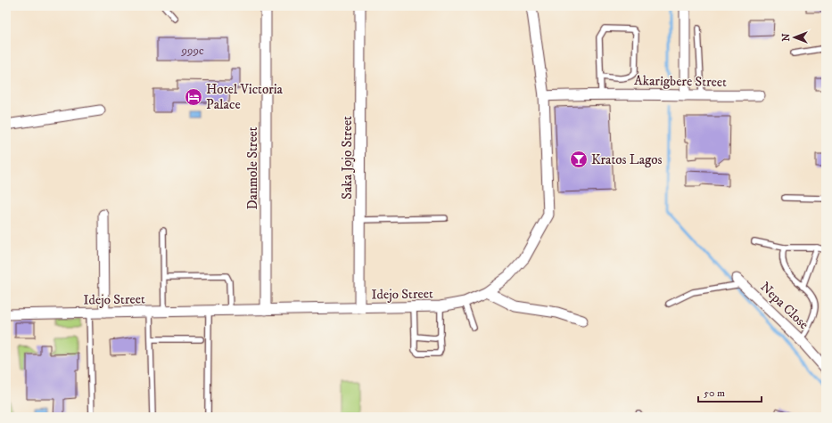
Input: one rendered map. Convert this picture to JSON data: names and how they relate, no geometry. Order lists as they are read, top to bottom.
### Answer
{
  "streets": {
    "street": [
      "Akarigbere Street",
      "Saka Jojo Street",
      "Danmole Street",
      "Idejo Street",
      "Nepa Close"
    ]
  },
  "crossings": [
    ["Akarigbere Street", "Idejo Street"],
    ["Saka Jojo Street", "Idejo Street"],
    ["Danmole Street", "Idejo Street"]
  ],
  "places": {
    "hotel": ["Hotel Victoria Palace"],
    "bar": ["Kratos Lagos"]
  },
  "house_numbers": ["999c"],
  "scale_bar": "50 m",
  "north": "left"
}
